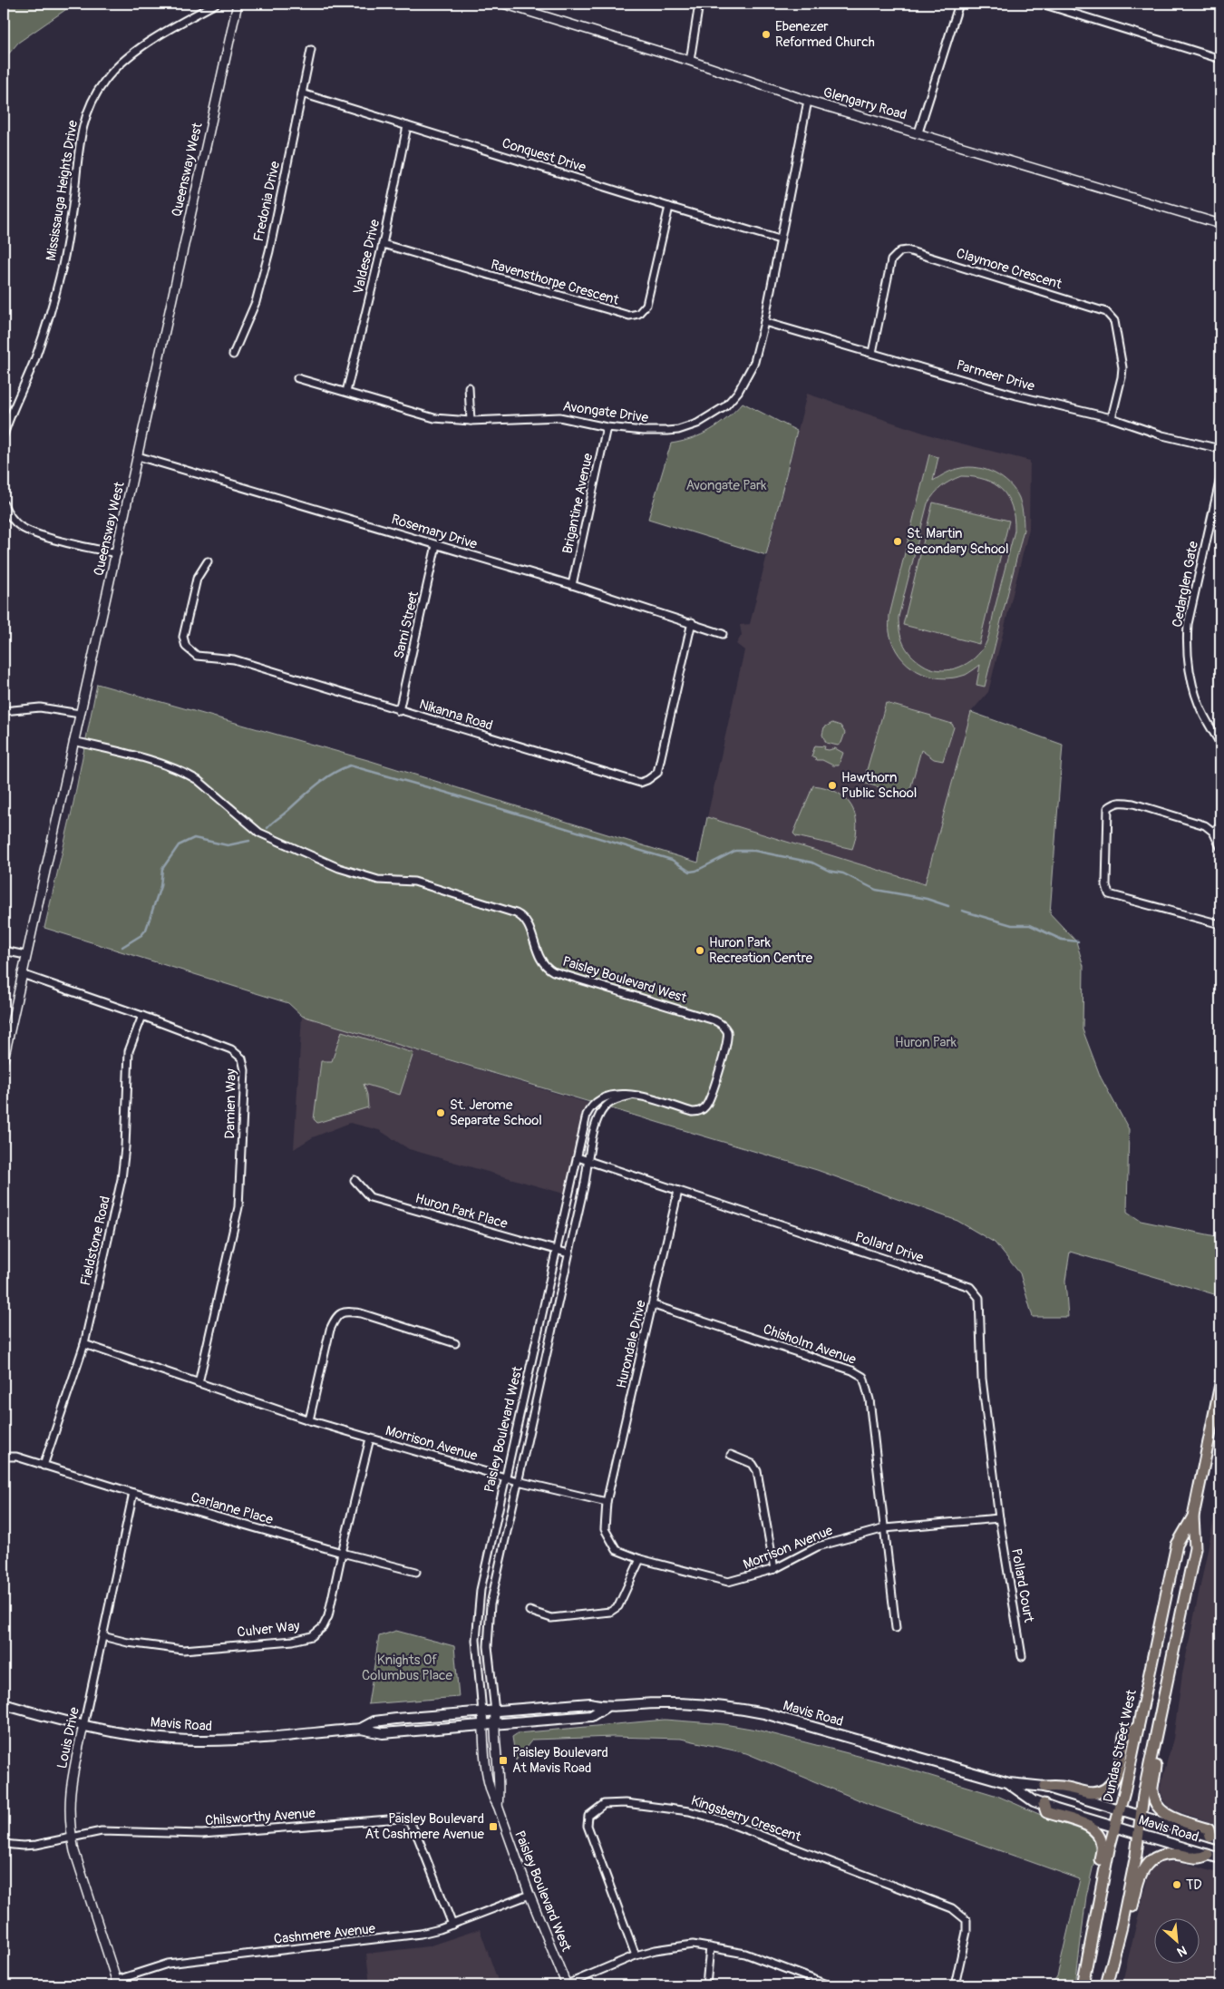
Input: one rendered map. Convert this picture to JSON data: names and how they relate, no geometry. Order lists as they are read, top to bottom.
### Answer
{
  "streets": {
    "main road": ["Mavis Road", "Dundas Street West"],
    "street": [
      "Glengarry Road",
      "Conquest Drive",
      "Queensway West",
      "Mississauga Heights Drive",
      "Fredonia Drive",
      "Valdese Drive",
      "Claymore Crescent",
      "Ravensthorpe Crescent",
      "Parmeer Drive",
      "Avongate Drive",
      "Brigantine Avenue",
      "Rosemary Drive",
      "Cedarglen Gate",
      "Sami Street",
      "Nikanna Road",
      "Paisley Boulevard West",
      "Damien Way",
      "Huron Park Place",
      "Fieldstone Road",
      "Pollard Drive",
      "Hurondale Drive",
      "Chisholm Avenue",
      "Morrison Avenue",
      "Carlanne Place",
      "Pollard Court",
      "Culver Way",
      "Louis Drive",
      "Chilsworthy Avenue",
      "Kingsberry Crescent",
      "Cashmere Avenue"
    ]
  },
  "crossings": [
    ["Glengarry Road", "Avongate Drive"],
    ["Conquest Drive", "Fredonia Drive"],
    ["Conquest Drive", "Valdese Drive"],
    ["Conquest Drive", "Ravensthorpe Crescent"],
    ["Conquest Drive", "Avongate Drive"],
    ["Queensway West", "Rosemary Drive"],
    ["Queensway West", "Paisley Boulevard West"],
    ["Queensway West", "Damien Way"],
    ["Valdese Drive", "Ravensthorpe Crescent"],
    ["Valdese Drive", "Avongate Drive"],
    ["Claymore Crescent", "Parmeer Drive"],
    ["Parmeer Drive", "Avongate Drive"],
    ["Avongate Drive", "Brigantine Avenue"],
    ["Brigantine Avenue", "Rosemary Drive"],
    ["Rosemary Drive", "Sami Street"],
    ["Rosemary Drive", "Nikanna Road"],
    ["Sami Street", "Nikanna Road"],
    ["Paisley Boulevard West", "Huron Park Place"],
    ["Paisley Boulevard West", "Pollard Drive"],
    ["Paisley Boulevard West", "Morrison Avenue"],
    ["Paisley Boulevard West", "Mavis Road"],
    ["Paisley Boulevard West", "Cashmere Avenue"],
    ["Damien Way", "Fieldstone Road"],
    ["Damien Way", "Morrison Avenue"],
    ["Fieldstone Road", "Morrison Avenue"],
    ["Fieldstone Road", "Carlanne Place"],
    ["Pollard Drive", "Hurondale Drive"],
    ["Pollard Drive", "Morrison Avenue"],
    ["Pollard Drive", "Pollard Court"],
    ["Hurondale Drive", "Chisholm Avenue"],
    ["Hurondale Drive", "Morrison Avenue"],
    ["Chisholm Avenue", "Morrison Avenue"],
    ["Morrison Avenue", "Pollard Court"],
    ["Morrison Avenue", "Culver Way"],
    ["Carlanne Place", "Culver Way"],
    ["Carlanne Place", "Louis Drive"],
    ["Culver Way", "Louis Drive"],
    ["Mavis Road", "Louis Drive"],
    ["Mavis Road", "Dundas Street West"],
    ["Louis Drive", "Chilsworthy Avenue"],
    ["Louis Drive", "Cashmere Avenue"],
    ["Chilsworthy Avenue", "Cashmere Avenue"]
  ],
  "parks": ["Avongate Park", "Huron Park", "Knights Of Columbus Place"],
  "places": {
    "other": [
      "Ebenezer Reformed Church",
      "St. Martin Secondary School",
      "Hawthorn Public School",
      "Huron Park Recreation Centre",
      "St. Jerome Separate School",
      "TD"
    ],
    "transit": ["Paisley Boulevard At Mavis Road", "Paisley Boulevard At Cashmere Avenue"]
  },
  "north": "bottom right"
}
